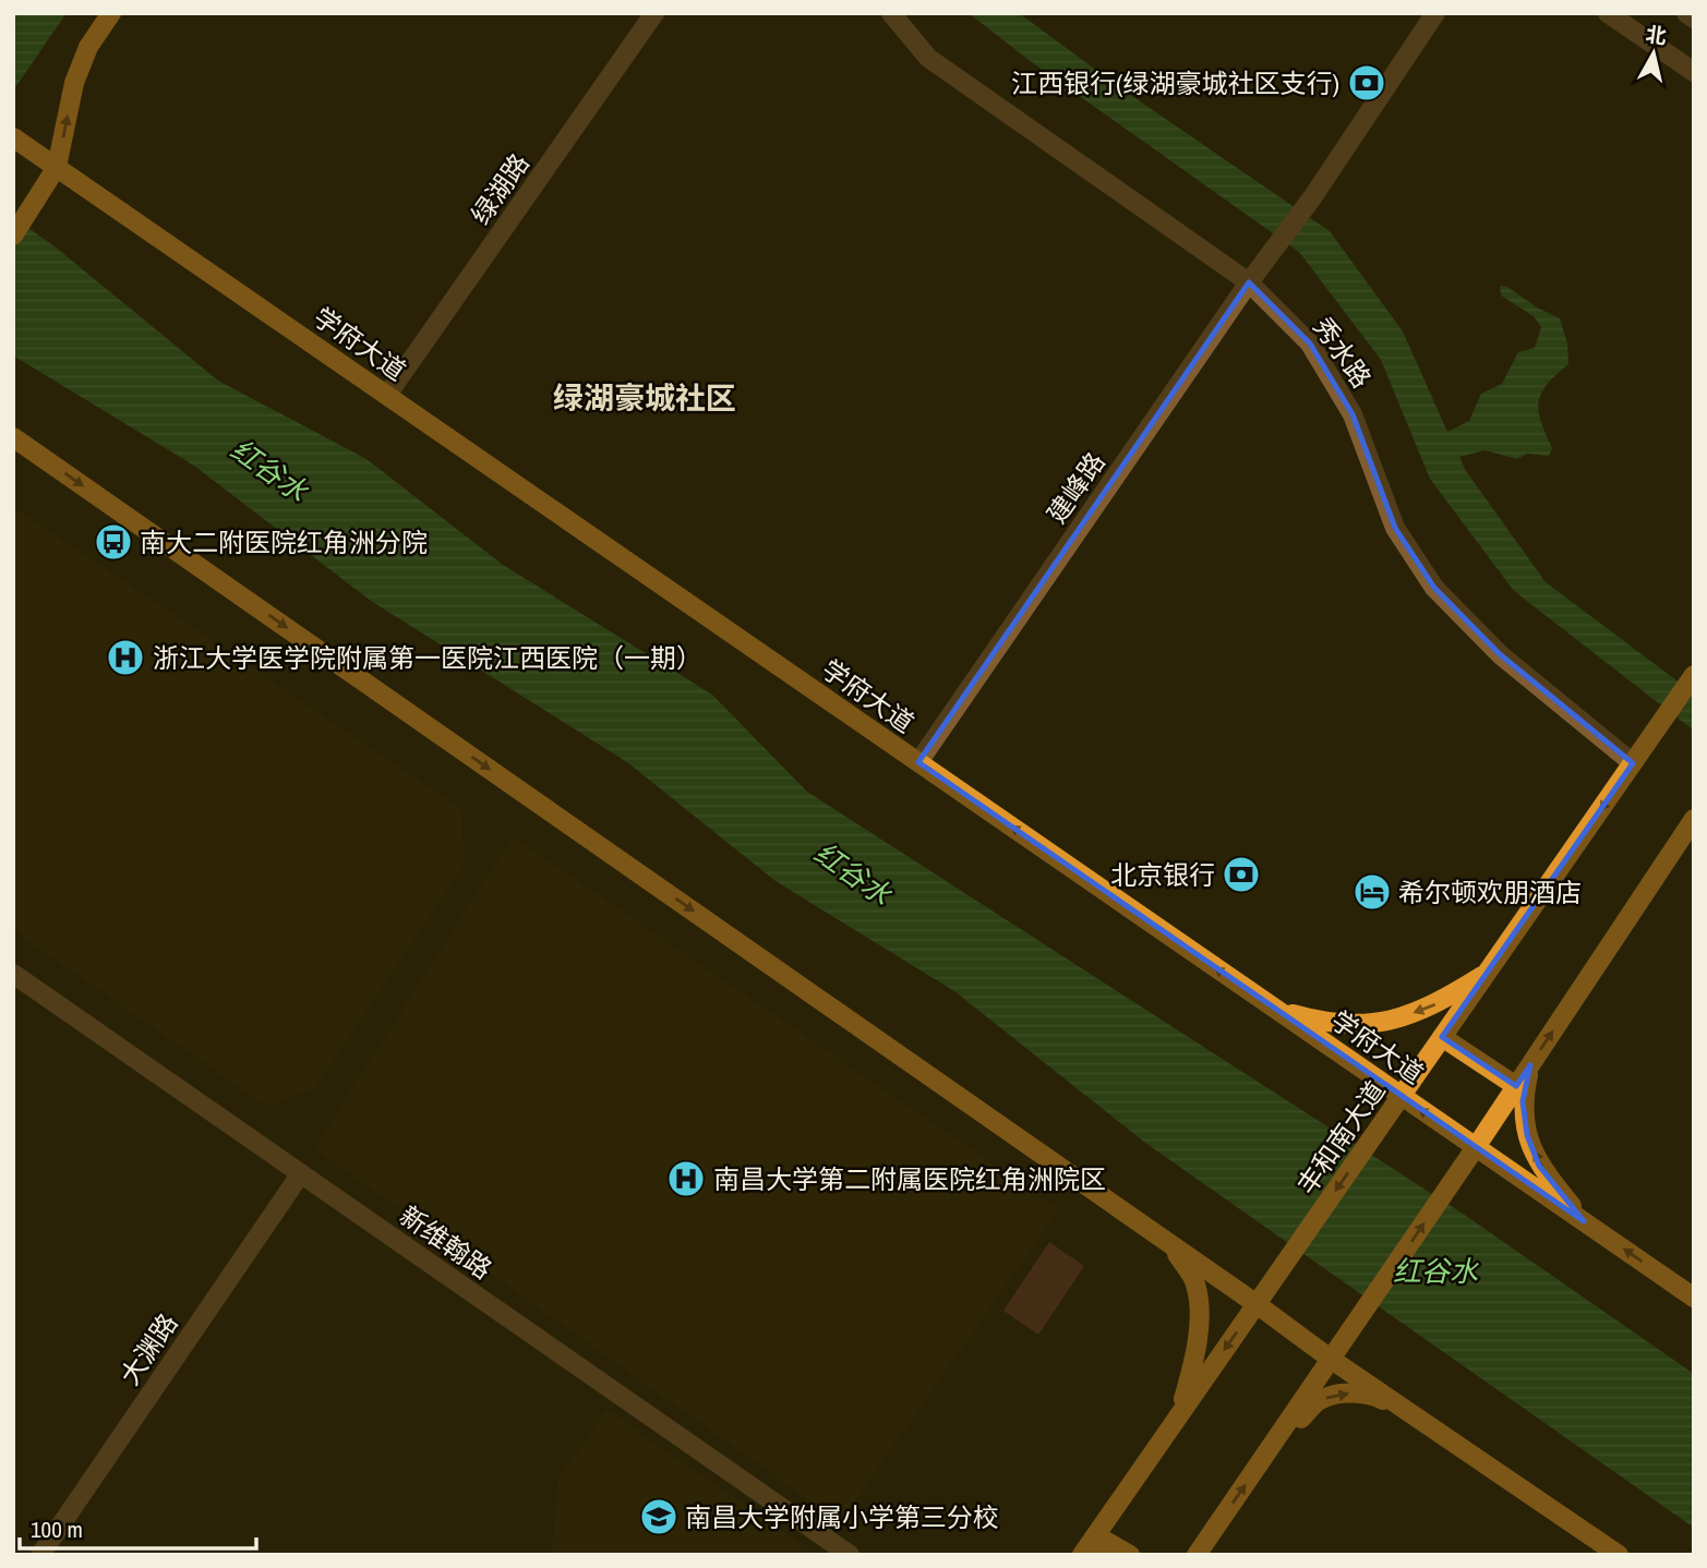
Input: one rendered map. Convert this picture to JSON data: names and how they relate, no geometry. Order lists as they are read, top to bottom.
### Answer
{
  "streets": {
    "main road": ["学府大道", "丰和南大道"],
    "street": [
      "绿湖路",
      "秀水路",
      "建峰路",
      "新维翰路",
      "大渊路"
    ]
  },
  "crossings": [
    ["绿湖路", "学府大道"],
    ["学府大道", "建峰路"],
    ["学府大道", "丰和南大道"],
    ["秀水路", "建峰路"],
    ["秀水路", "丰和南大道"],
    ["新维翰路", "大渊路"]
  ],
  "districts": ["绿湖豪城社区"],
  "water": ["红谷水"],
  "places": {
    "bank": ["江西银行(绿湖豪城社区支行)", "北京银行"],
    "bus stop": ["南大二附医院红角洲分院"],
    "hospital": ["浙江大学医学院附属第一医院江西医院（一期）", "南昌大学第二附属医院红角洲院区"],
    "hotel": ["希尔顿欢朋酒店"],
    "school or university": ["南昌大学附属小学第三分校"]
  },
  "scale_bar": "100 m",
  "north": "top"
}
